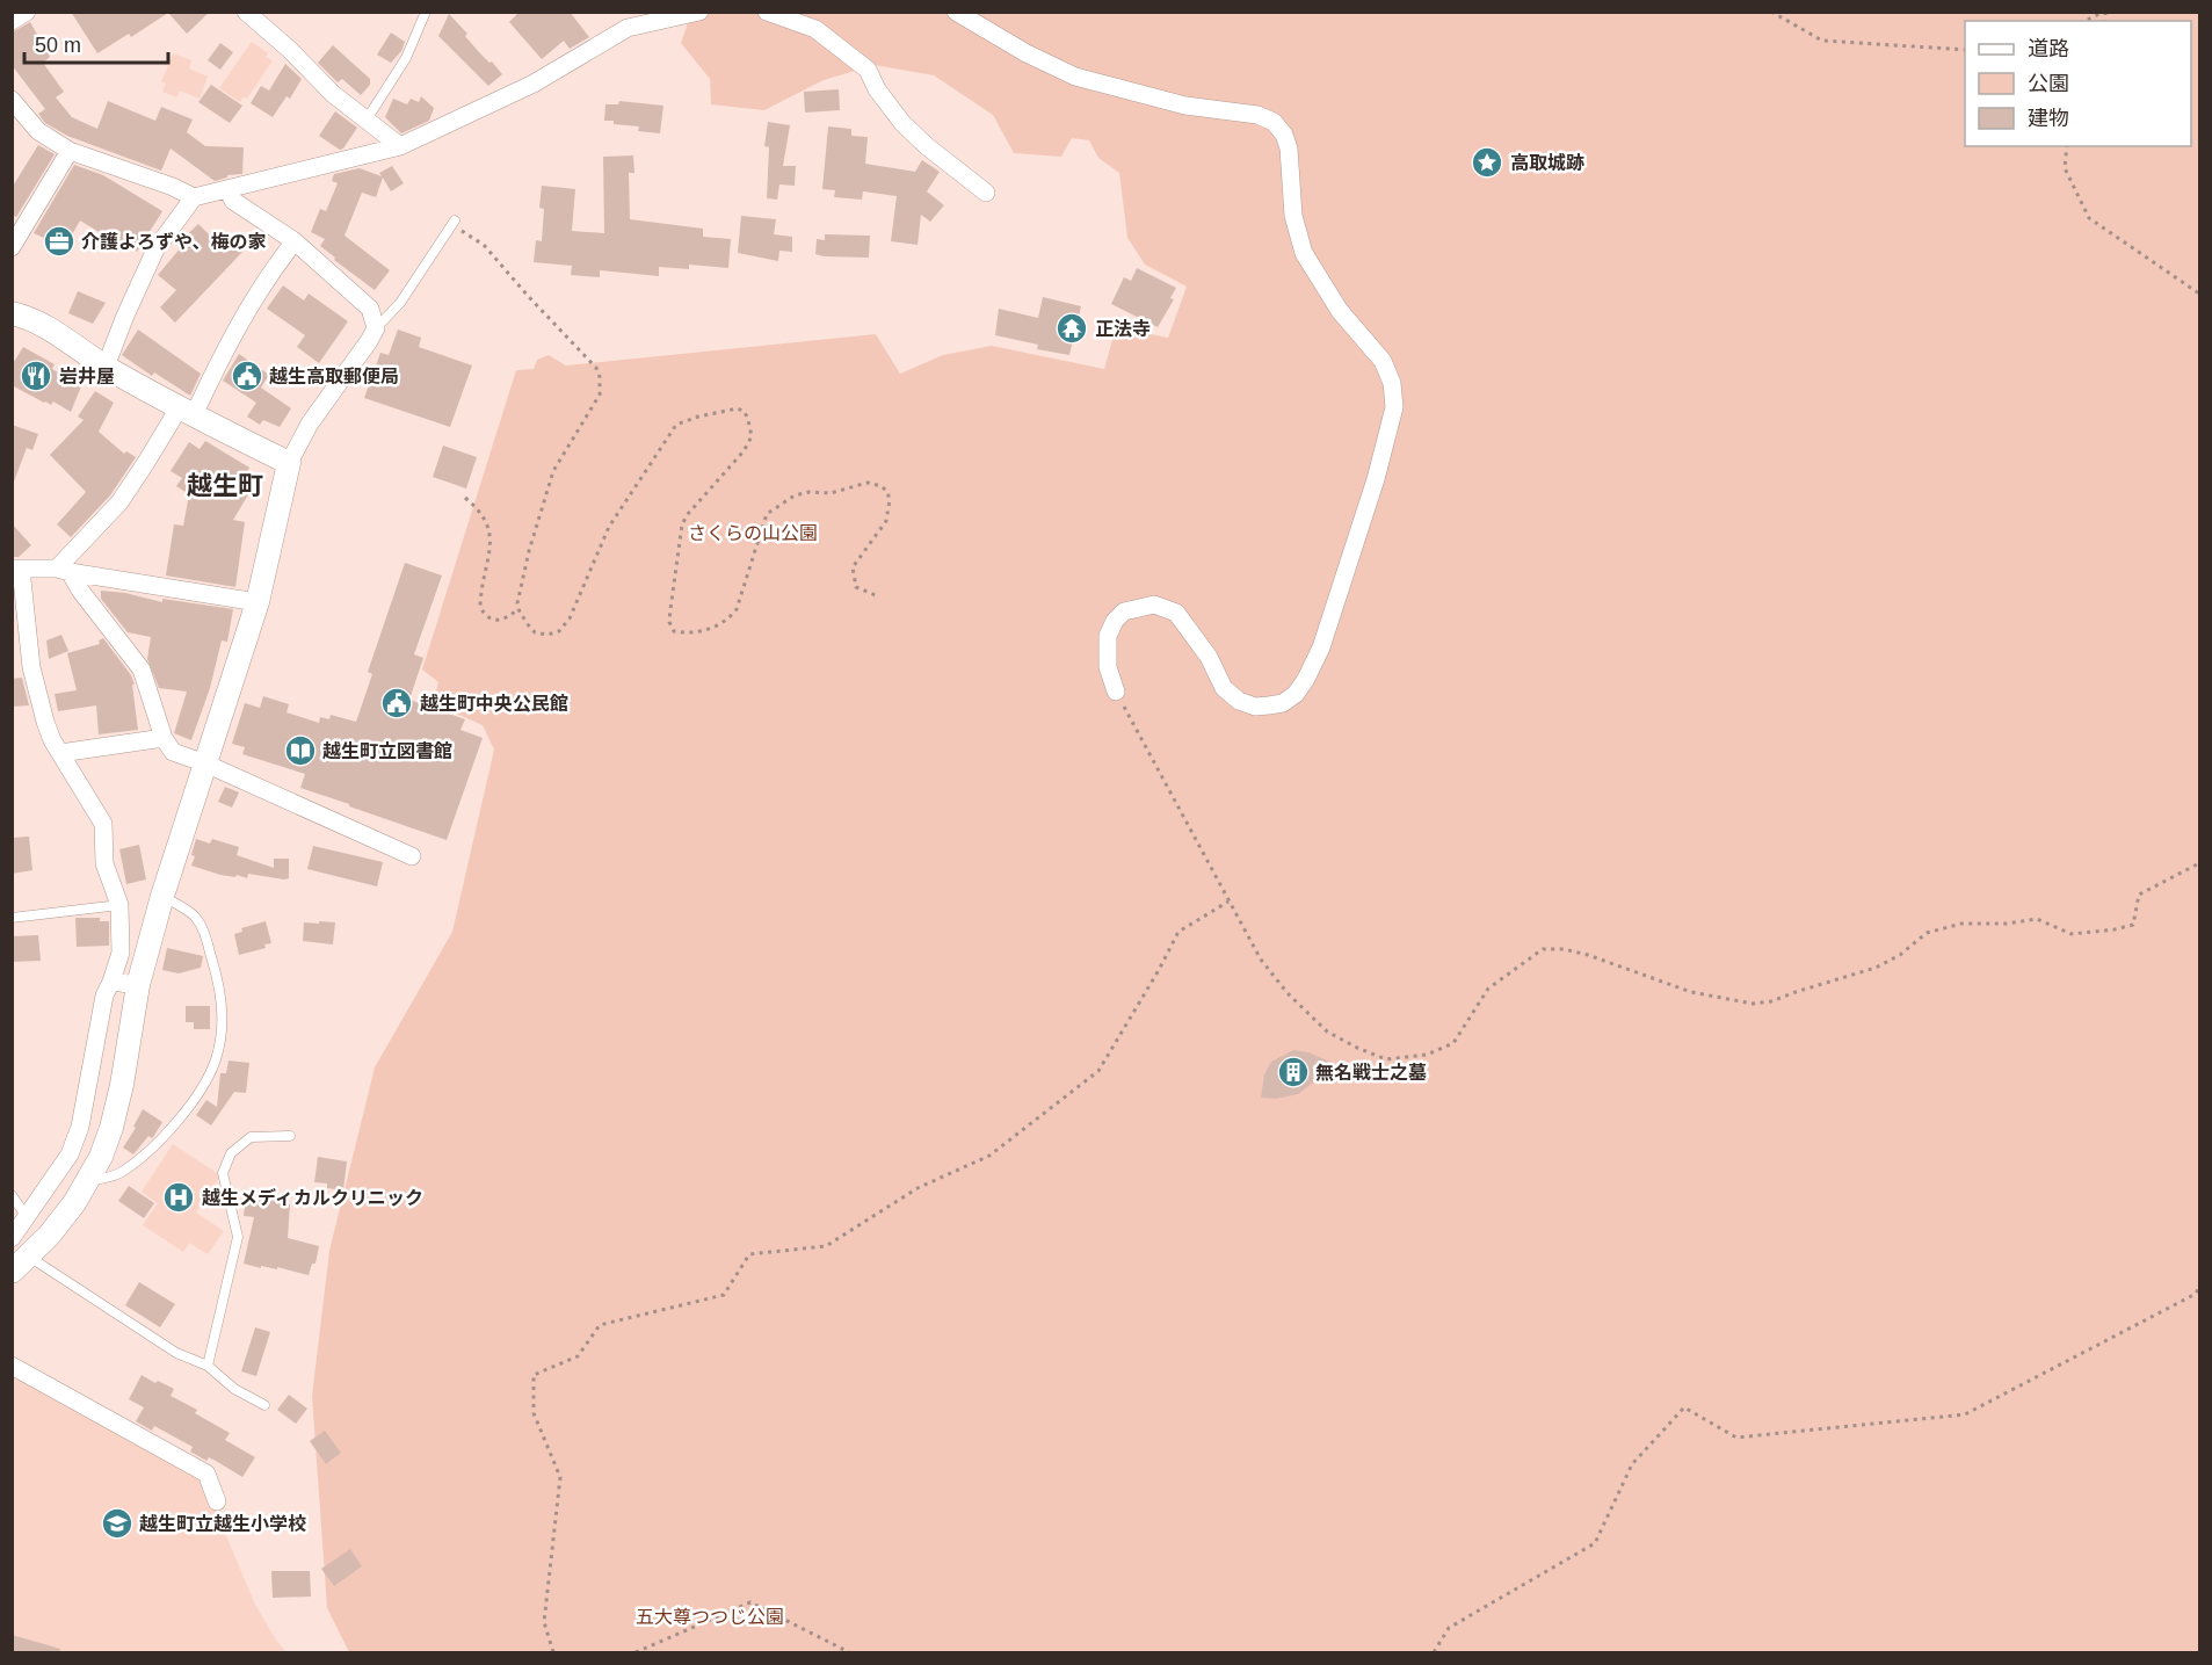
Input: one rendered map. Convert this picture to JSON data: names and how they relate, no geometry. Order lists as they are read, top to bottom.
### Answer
{
  "districts": ["越生町"],
  "parks": ["さくらの山公園", "五大尊つつじ公園"],
  "places": {
    "place": ["高取城跡"],
    "office": ["介護よろずや、梅の家"],
    "temple": ["正法寺"],
    "restaurant": ["岩井屋"],
    "public building": ["越生高取郵便局", "越生町中央公民館"],
    "library": ["越生町立図書館"],
    "building": ["無名戦士之墓"],
    "hospital": ["越生メディカルクリニック"],
    "school or university": ["越生町立越生小学校"]
  },
  "legend": ["道路", "公園", "建物"],
  "scale_bar": "50 m"
}
